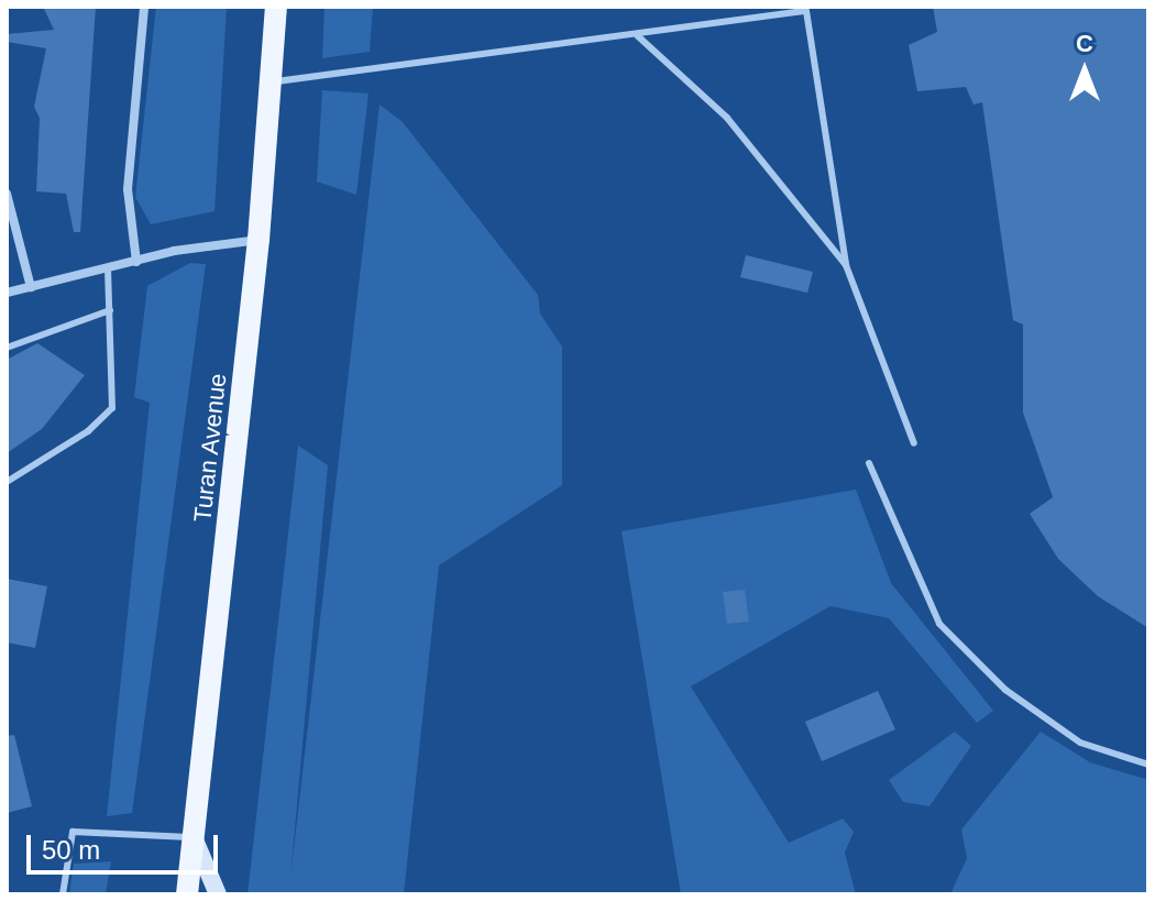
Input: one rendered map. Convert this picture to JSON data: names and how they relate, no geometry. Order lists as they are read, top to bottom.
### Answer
{
  "streets": {
    "main road": ["Turan Avenue"]
  },
  "scale_bar": "50 m",
  "north": "top"
}
